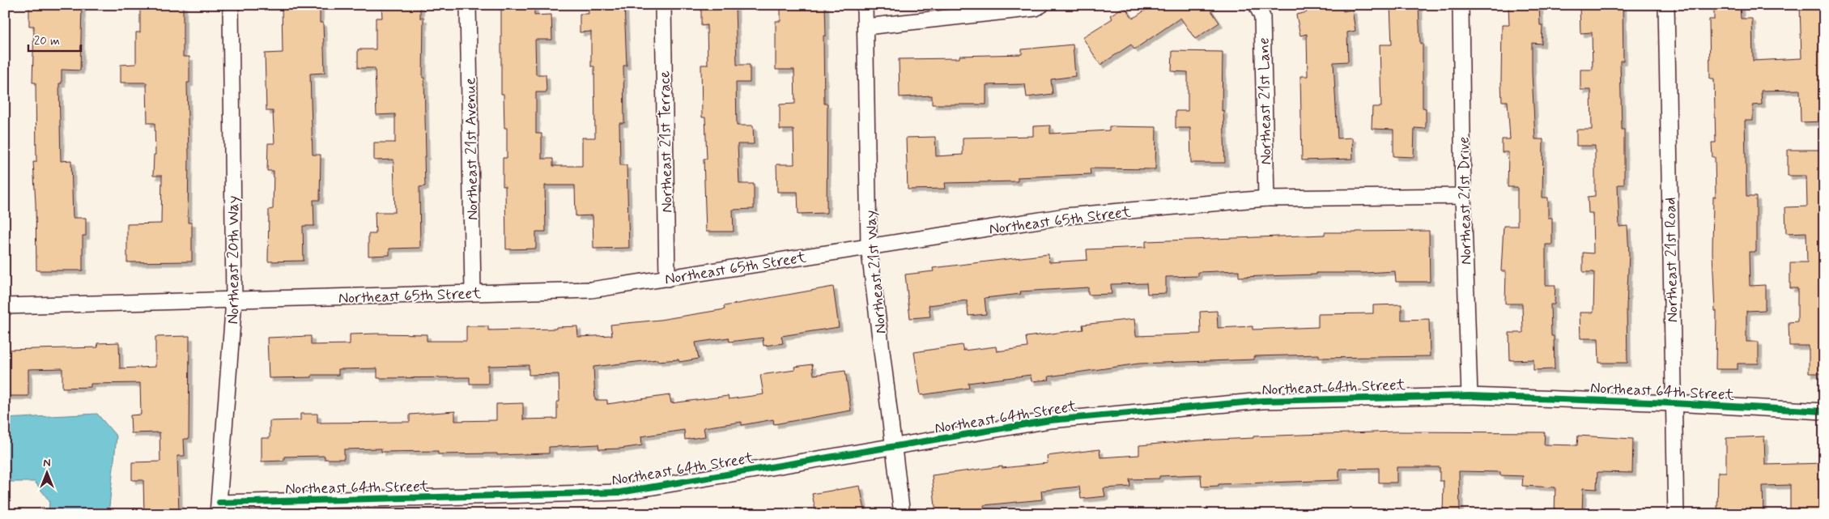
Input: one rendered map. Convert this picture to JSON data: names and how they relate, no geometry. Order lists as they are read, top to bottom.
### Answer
{
  "streets": {
    "street": [
      "Northeast 21st Lane",
      "Northeast 21st Terrace",
      "Northeast 21st Avenue",
      "Northeast 21st Drive",
      "Northeast 65th Street",
      "Northeast 20th Way",
      "Northeast 21st Road",
      "Northeast 21st Way",
      "Northeast 64th Street"
    ]
  },
  "crossings": [
    ["Northeast 21st Lane", "Northeast 65th Street"],
    ["Northeast 21st Terrace", "Northeast 65th Street"],
    ["Northeast 21st Avenue", "Northeast 65th Street"],
    ["Northeast 21st Drive", "Northeast 65th Street"],
    ["Northeast 21st Drive", "Northeast 64th Street"],
    ["Northeast 65th Street", "Northeast 20th Way"],
    ["Northeast 65th Street", "Northeast 21st Way"],
    ["Northeast 20th Way", "Northeast 64th Street"],
    ["Northeast 21st Road", "Northeast 64th Street"],
    ["Northeast 21st Way", "Northeast 64th Street"]
  ],
  "scale_bar": "20 m",
  "north": "top"
}
